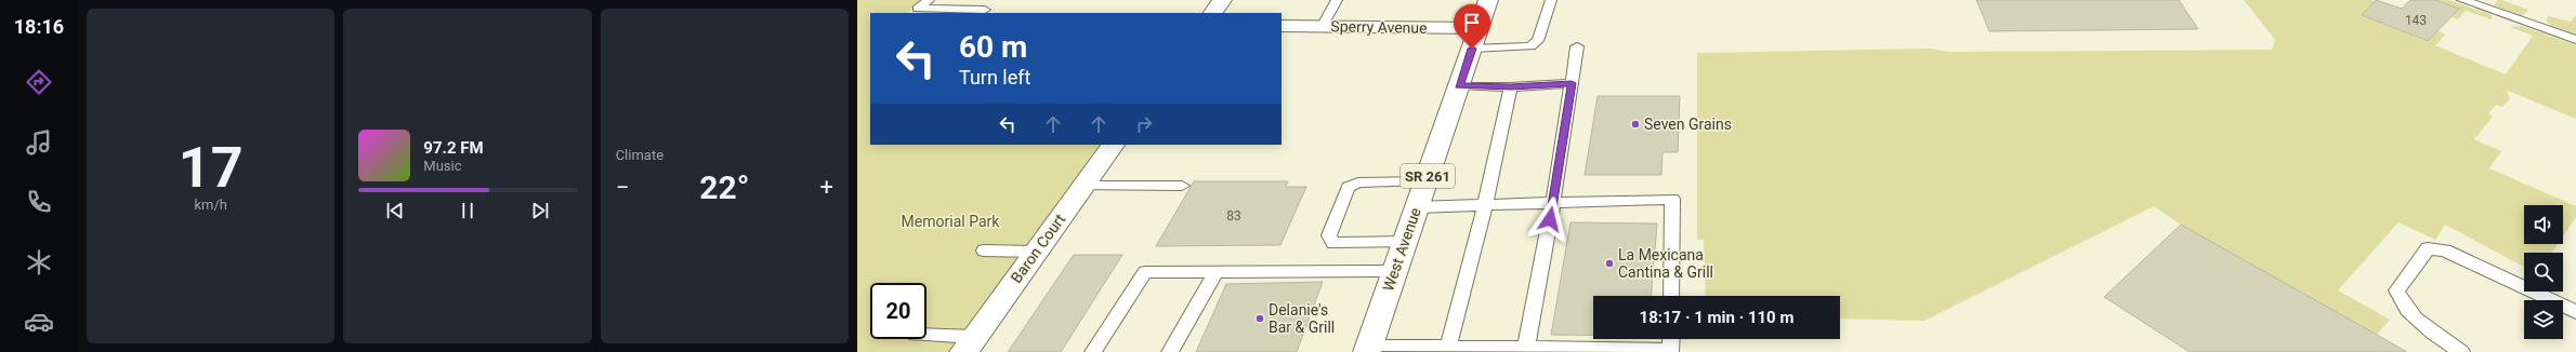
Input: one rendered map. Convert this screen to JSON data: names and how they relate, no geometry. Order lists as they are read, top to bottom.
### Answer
{
  "streets": {
    "street": [
      "Sperry Avenue",
      "SR 261",
      "Baron Court",
      "West Avenue"
    ]
  },
  "crossings": [
    ["Sperry Avenue", "West Avenue"]
  ],
  "parks": ["Memorial Park"],
  "places": ["Seven Grains", "La Mexicana Cantina & Grill", "Delanie's Bar & Grill"],
  "house_numbers": ["143", "83"],
  "page": {
    "tabs": "18:16",
    "tile": [
      ["17", "km/h"],
      "Climate"
    ],
    "turn": ["60 m", "Turn left"],
    "song": ["97.2 FM", "Music"],
    "heat": ["−", "22°", "+"],
    "limit": "20",
    "trip": "18:17 · 1 min · 110 m"
  }
}
